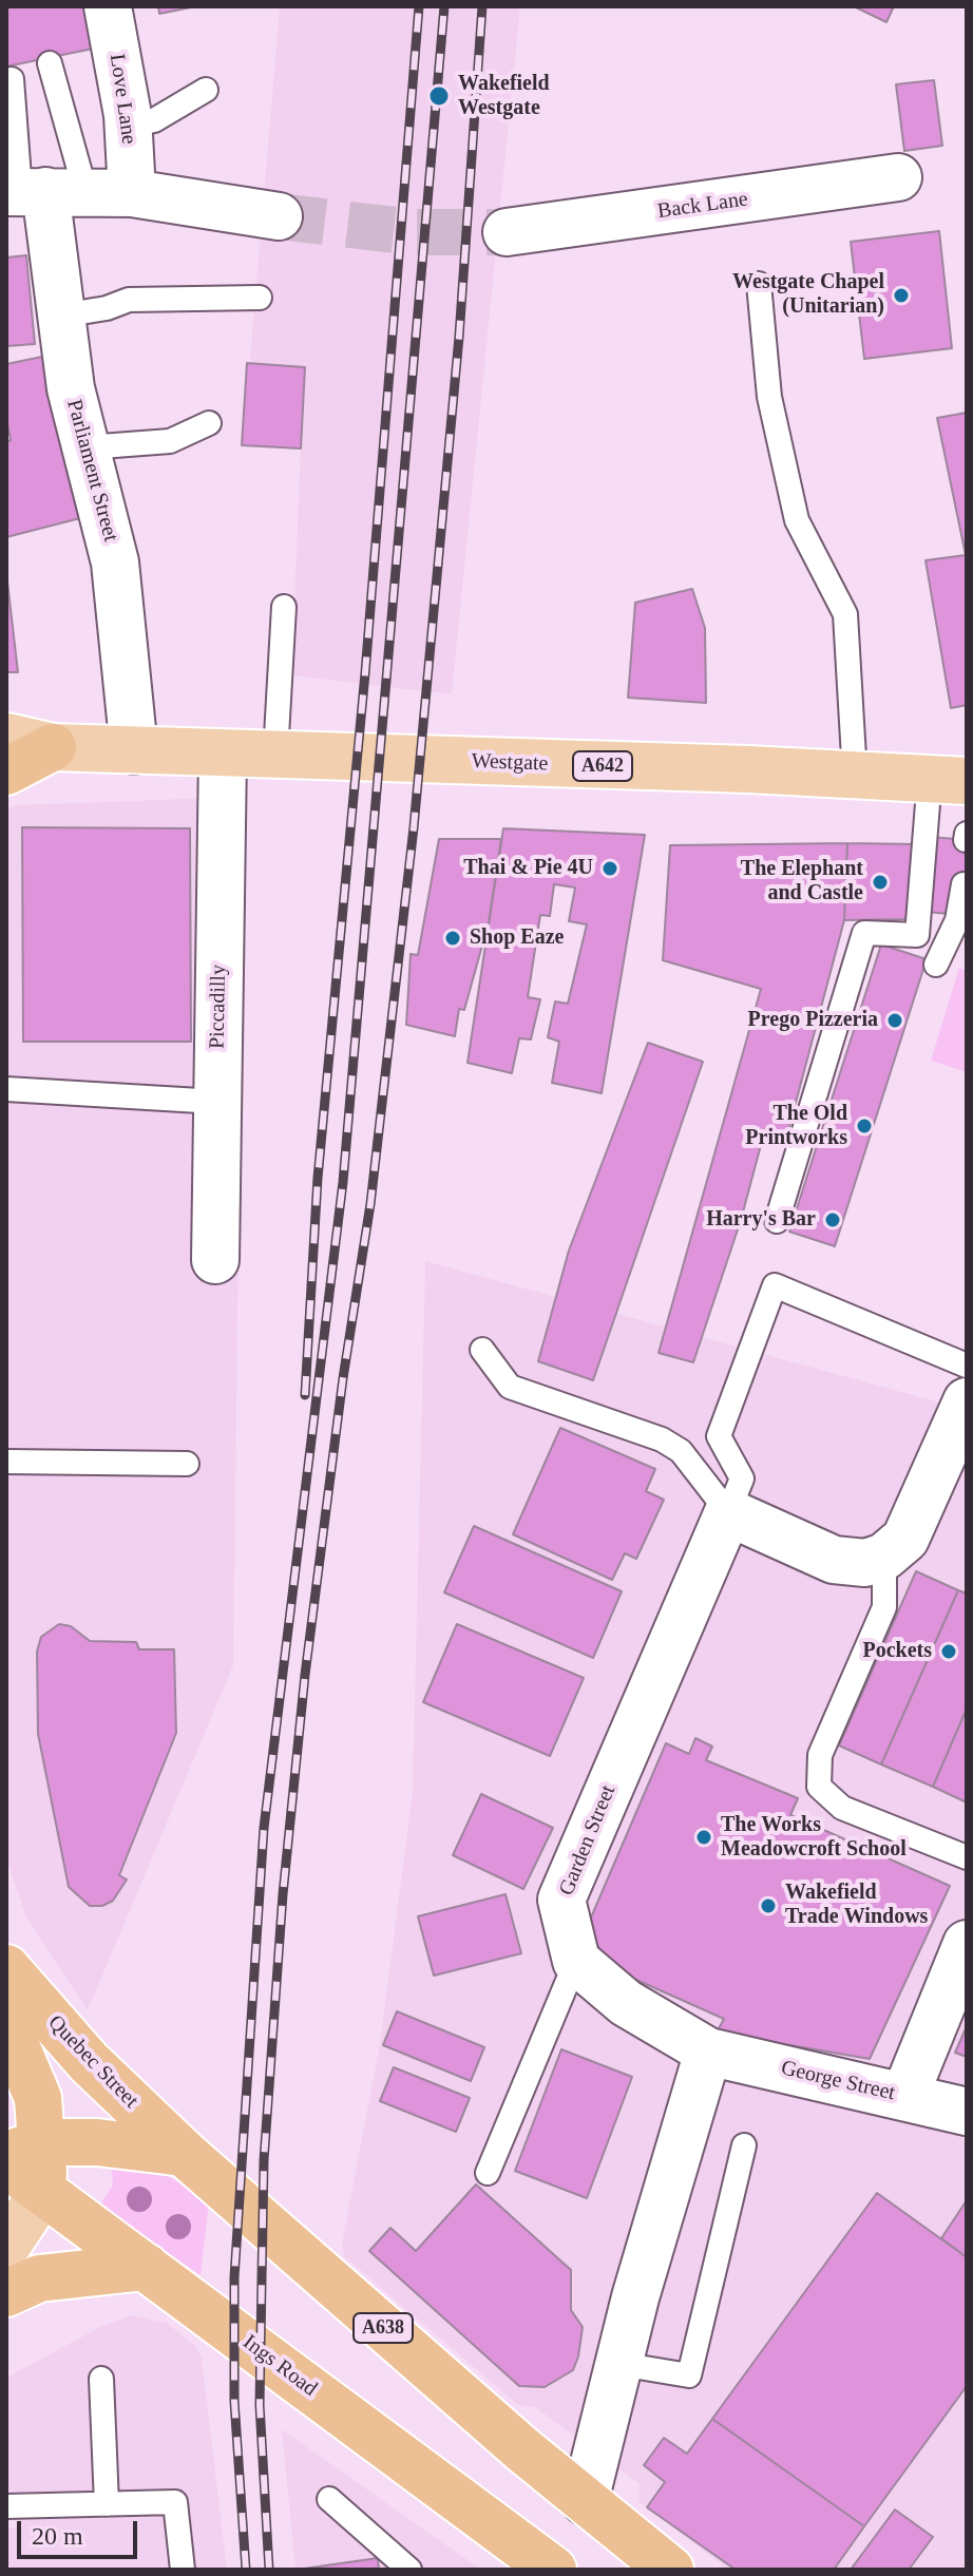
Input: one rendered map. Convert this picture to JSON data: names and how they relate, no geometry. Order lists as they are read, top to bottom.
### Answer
{
  "streets": {
    "highway": ["Quebec Street", "A638", "Ings Road"],
    "main road": ["Westgate", "A642"],
    "street": [
      "Love Lane",
      "Back Lane",
      "Parliament Street",
      "Piccadilly",
      "Garden Street",
      "George Street"
    ]
  },
  "crossings": [
    ["Parliament Street", "Westgate"],
    ["Westgate", "Piccadilly"],
    ["Quebec Street", "A638"]
  ],
  "places": [
    "Wakefield Westgate",
    "Westgate Chapel (Unitarian)",
    "Thai & Pie 4U",
    "The Elephant and Castle",
    "Shop Eaze",
    "Prego Pizzeria",
    "The Old Printworks",
    "Harry's Bar",
    "Pockets",
    "The Works Meadowcroft School",
    "Wakefield Trade Windows"
  ],
  "scale_bar": "20 m"
}
